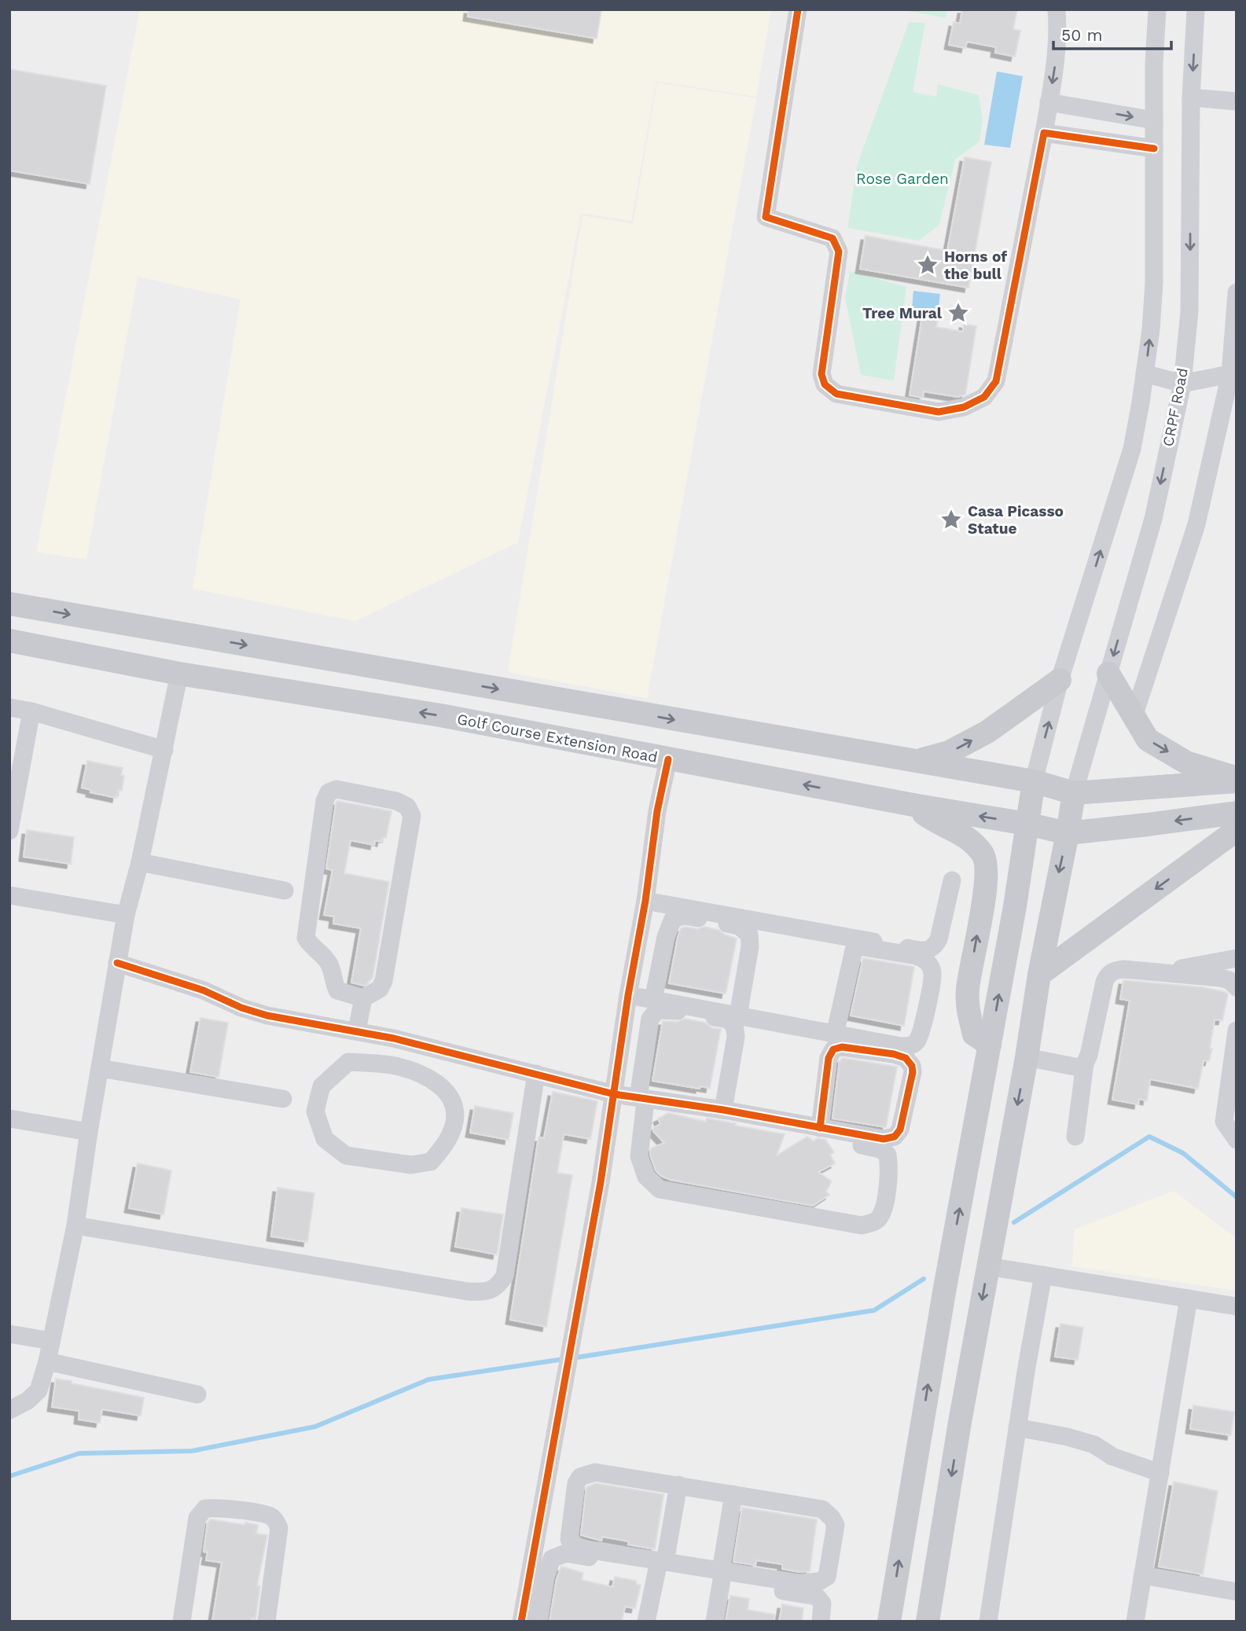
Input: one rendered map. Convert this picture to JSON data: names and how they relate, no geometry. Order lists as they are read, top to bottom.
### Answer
{
  "streets": {
    "main road": ["Golf Course Extension Road"],
    "street": ["CRPF Road"]
  },
  "parks": ["Rose Garden"],
  "places": {
    "place": ["Horns of the bull", "Tree Mural", "Casa Picasso Statue"]
  },
  "scale_bar": "50 m"
}
